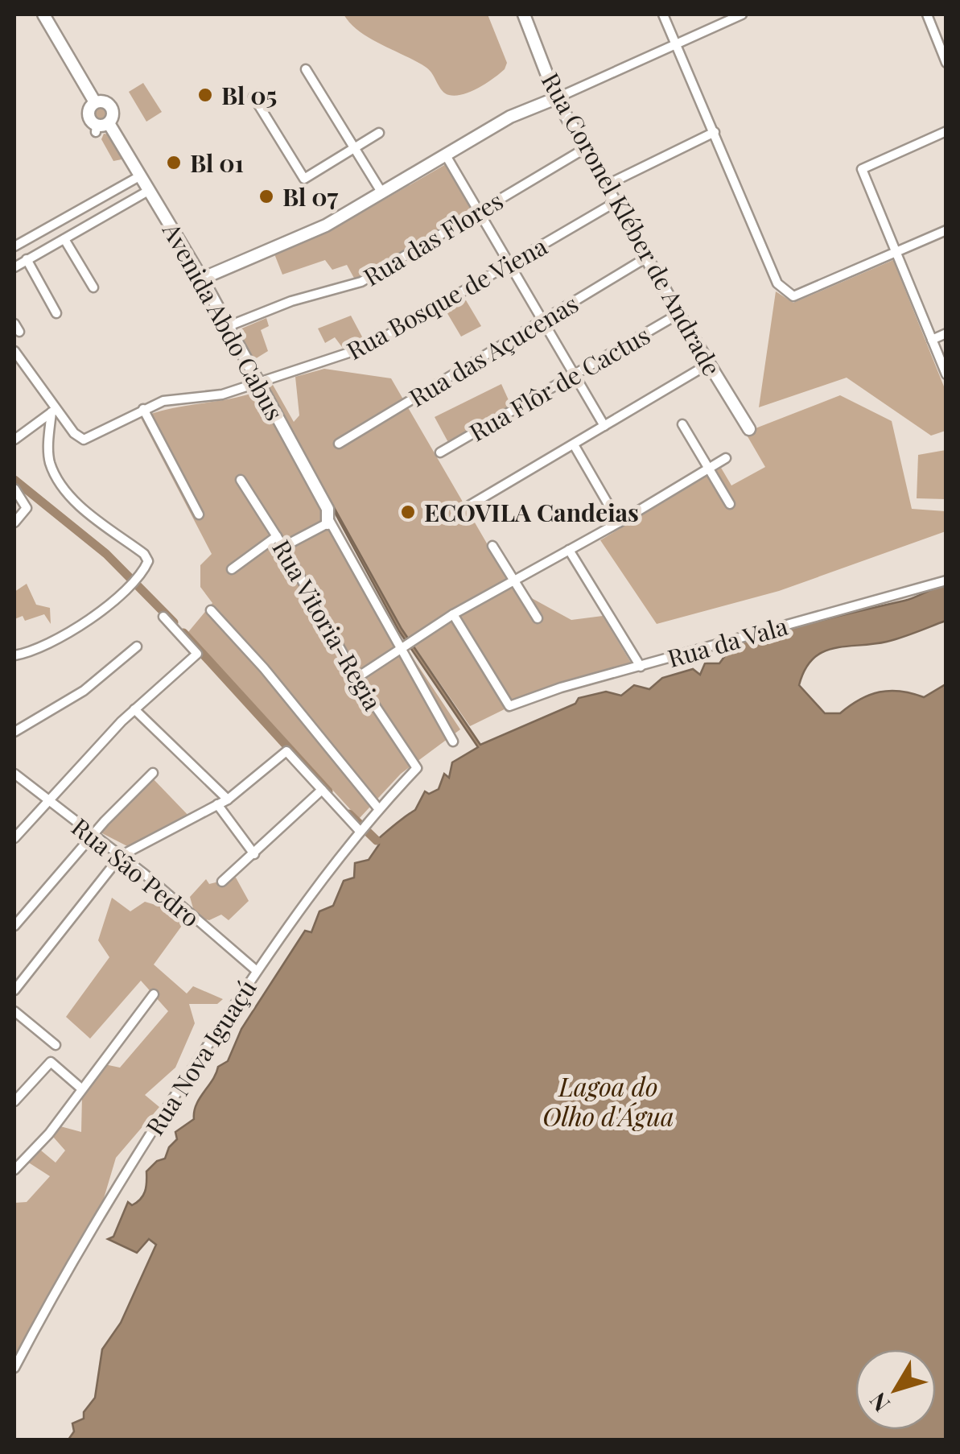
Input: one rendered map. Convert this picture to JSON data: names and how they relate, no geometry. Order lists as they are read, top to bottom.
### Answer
{
  "streets": {
    "main road": ["Rua Coronel Kléber de Andrade", "Avenida Abdo Cabus"],
    "street": [
      "Rua das Flores",
      "Rua Bosque de Viena",
      "Rua das Açucenas",
      "Rua Flôr de Cactus",
      "Rua Vitoria-Regia",
      "Rua da Vala",
      "Rua São Pedro",
      "Rua Nova Iguaçú"
    ]
  },
  "crossings": [
    ["Rua Coronel Kléber de Andrade", "Rua das Flores"],
    ["Rua Coronel Kléber de Andrade", "Rua Bosque de Viena"],
    ["Rua Coronel Kléber de Andrade", "Rua das Açucenas"],
    ["Rua Coronel Kléber de Andrade", "Rua Flôr de Cactus"],
    ["Rua das Flores", "Avenida Abdo Cabus"],
    ["Rua Bosque de Viena", "Avenida Abdo Cabus"],
    ["Rua Vitoria-Regia", "Rua Nova Iguaçú"],
    ["Rua São Pedro", "Rua Nova Iguaçú"]
  ],
  "water": ["Lagoa do Olho d'Água"],
  "places": [
    "Bl 05",
    "Bl 01",
    "Bl 07",
    "ECOVILA Candeias"
  ],
  "north": "bottom left"
}
